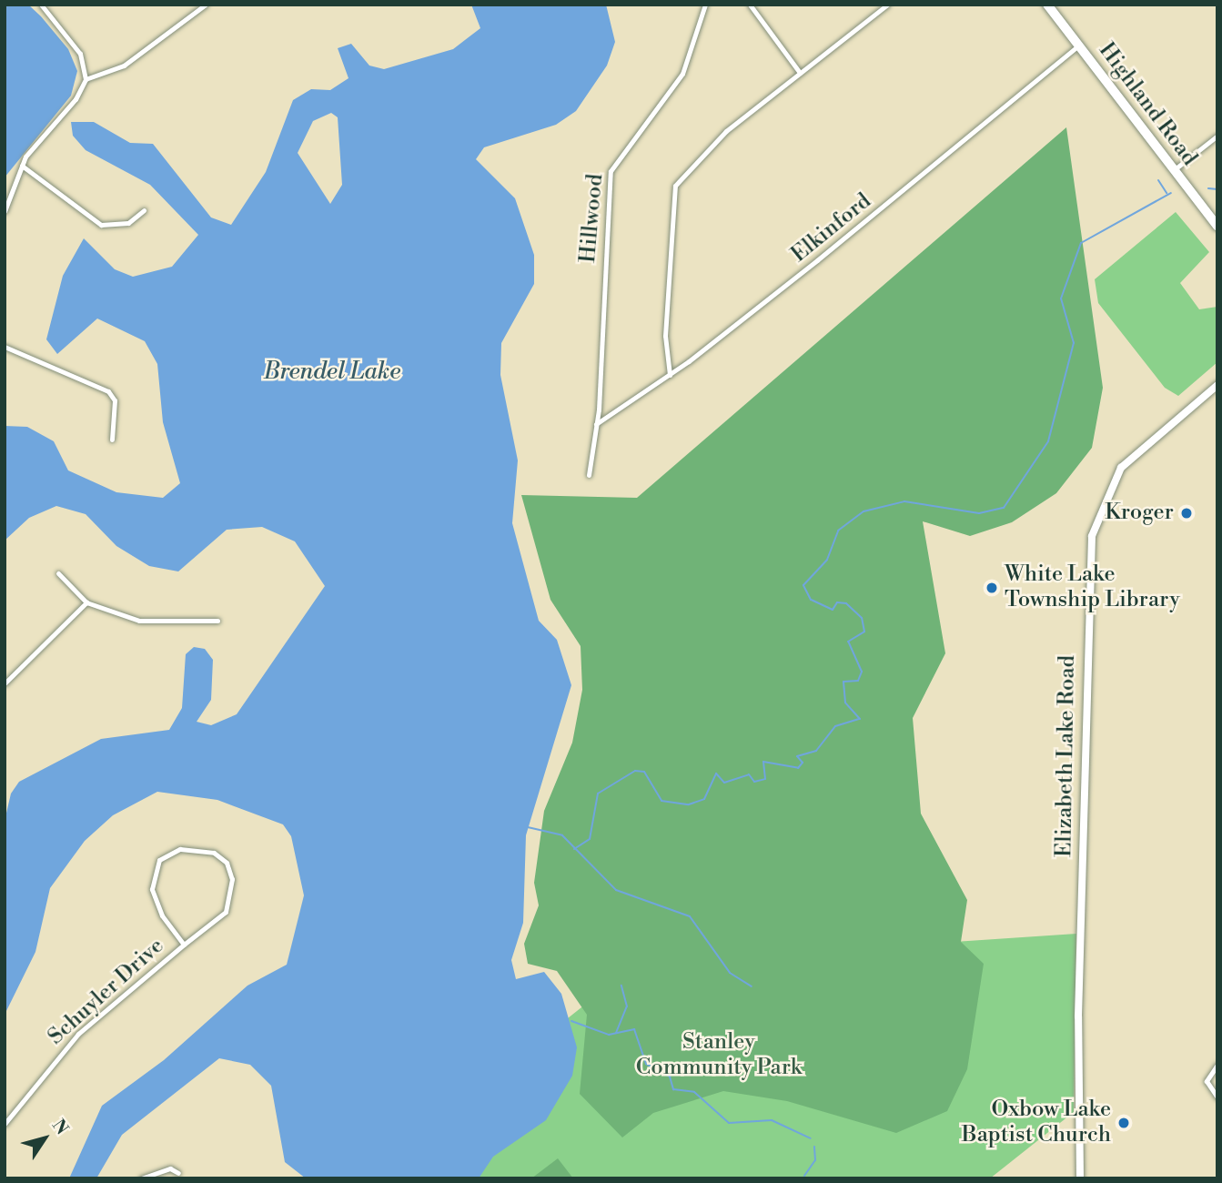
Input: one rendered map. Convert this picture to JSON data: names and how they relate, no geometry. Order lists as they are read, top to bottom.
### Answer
{
  "streets": {
    "highway": ["Highland Road"],
    "street": [
      "Hillwood",
      "Elkinford",
      "Elizabeth Lake Road",
      "Schuyler Drive"
    ]
  },
  "crossings": [
    ["Highland Road", "Elkinford"],
    ["Hillwood", "Elkinford"]
  ],
  "water": ["Brendel Lake"],
  "parks": ["Stanley Community Park"],
  "places": ["Kroger", "White Lake Township Library", "Oxbow Lake Baptist Church"],
  "north": "top right"
}
